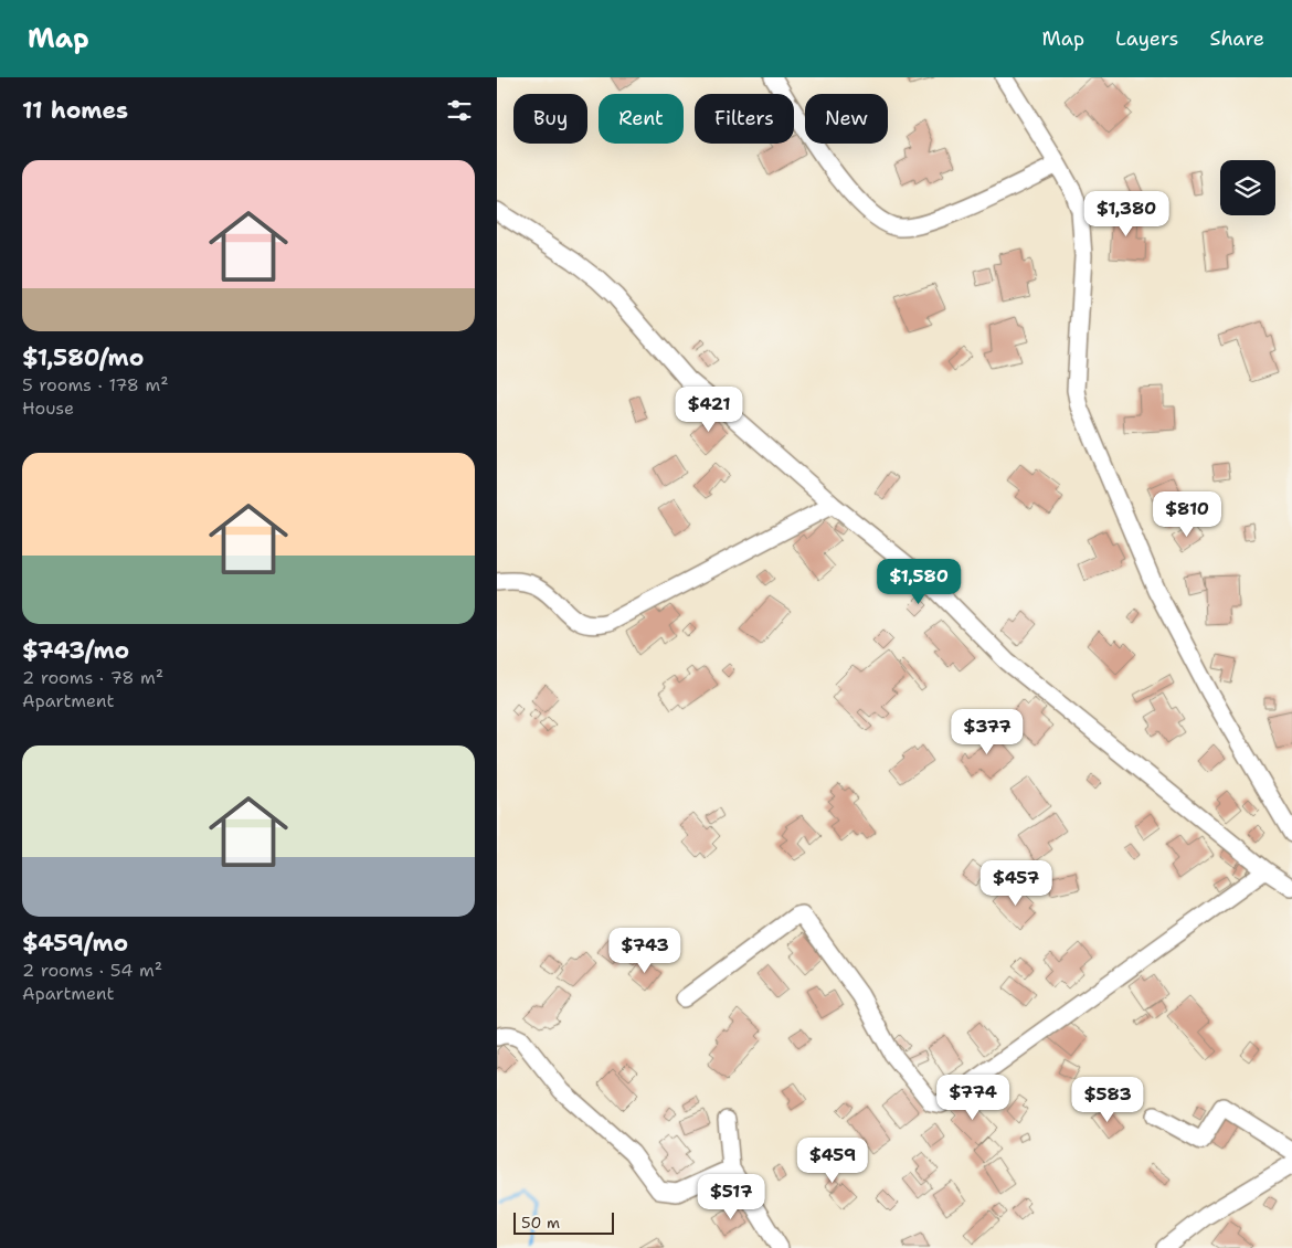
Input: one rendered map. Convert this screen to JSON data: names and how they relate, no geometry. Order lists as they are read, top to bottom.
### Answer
{
  "scale_bar": "50 m",
  "page": {
    "header": "Map",
    "nav": ["Map", "Layers", "Share"],
    "heading": "11 homes",
    "chip": [
      "Buy",
      "Rent",
      "Filters",
      "New"
    ],
    "list": [
      {
        "name": "$1,580/mo",
        "note": "5 rooms · 178 m² · House"
      },
      {
        "name": "$743/mo",
        "note": "2 rooms · 78 m² · Apartment"
      },
      {
        "name": "$459/mo",
        "note": "2 rooms · 54 m² · Apartment"
      }
    ],
    "price": [
      "$1,380",
      "$421",
      "$810",
      "$1,580",
      "$377",
      "$457",
      "$743",
      "$774",
      "$583",
      "$459",
      "$517"
    ],
    "scale": "50 m"
  }
}
